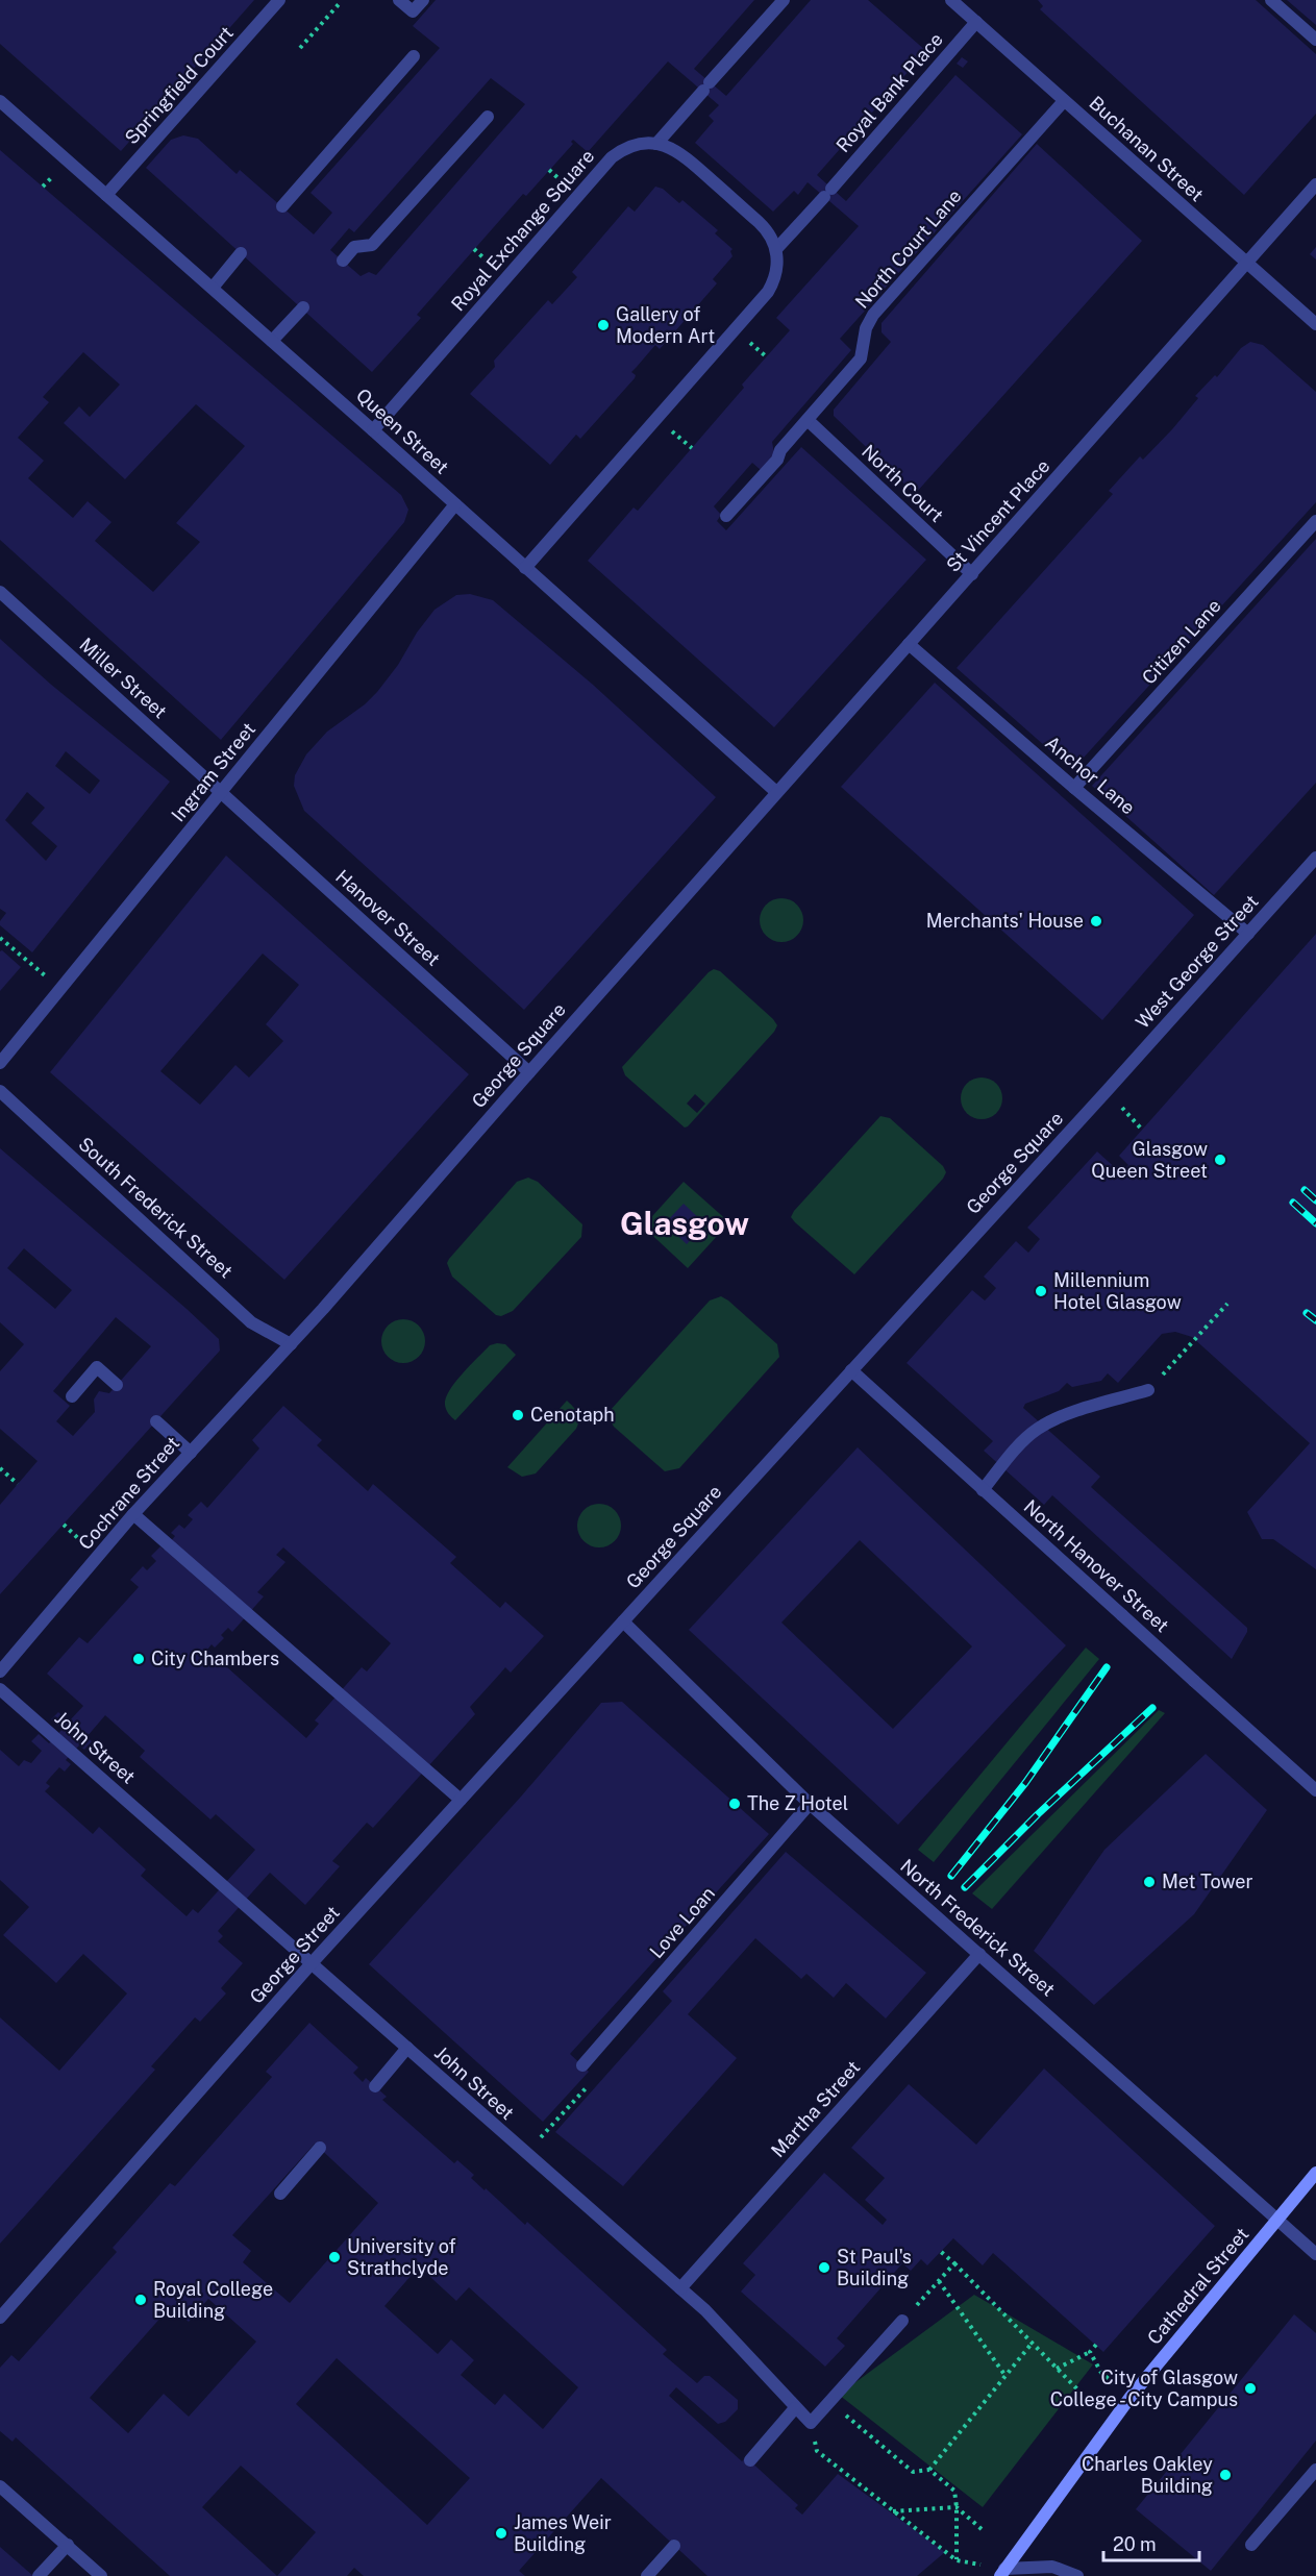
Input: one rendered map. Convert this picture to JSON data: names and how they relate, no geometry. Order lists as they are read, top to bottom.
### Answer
{
  "streets": {
    "street": [
      "Springfield Court",
      "Royal Bank Place",
      "Buchanan Street",
      "Royal Exchange Square",
      "North Court Lane",
      "Queen Street",
      "North Court",
      "St Vincent Place",
      "Citizen Lane",
      "Miller Street",
      "Ingram Street",
      "Anchor Lane",
      "Hanover Street",
      "West George Street",
      "George Square",
      "South Frederick Street",
      "Cochrane Street",
      "North Hanover Street",
      "John Street",
      "Love Loan",
      "North Frederick Street",
      "George Street",
      "Martha Street",
      "Cathedral Street"
    ]
  },
  "crossings": [
    ["Springfield Court", "Queen Street"],
    ["Royal Bank Place", "Buchanan Street"],
    ["Buchanan Street", "North Court Lane"],
    ["Buchanan Street", "St Vincent Place"],
    ["Royal Exchange Square", "Queen Street"],
    ["North Court Lane", "North Court"],
    ["Queen Street", "St Vincent Place"],
    ["Queen Street", "Ingram Street"],
    ["Queen Street", "George Square"],
    ["North Court", "St Vincent Place"],
    ["St Vincent Place", "Anchor Lane"],
    ["St Vincent Place", "George Square"],
    ["Citizen Lane", "Anchor Lane"],
    ["Miller Street", "Ingram Street"],
    ["Miller Street", "Hanover Street"],
    ["Ingram Street", "Hanover Street"],
    ["Anchor Lane", "West George Street"],
    ["Hanover Street", "George Square"],
    ["West George Street", "George Square"],
    ["George Square", "South Frederick Street"],
    ["George Square", "Cochrane Street"],
    ["George Square", "North Hanover Street"],
    ["George Square", "North Frederick Street"],
    ["George Square", "George Street"],
    ["South Frederick Street", "Cochrane Street"],
    ["John Street", "George Street"],
    ["John Street", "Martha Street"],
    ["Love Loan", "North Frederick Street"],
    ["North Frederick Street", "George Street"],
    ["North Frederick Street", "Martha Street"],
    ["North Frederick Street", "Cathedral Street"]
  ],
  "districts": ["Glasgow"],
  "places": [
    "Gallery of Modern Art",
    "Merchants' House",
    "Glasgow Queen Street",
    "Millennium Hotel Glasgow",
    "Cenotaph",
    "City Chambers",
    "The Z Hotel",
    "Met Tower",
    "University of Strathclyde",
    "St Paul's Building",
    "Royal College Building",
    "City of Glasgow College - City Campus",
    "Charles Oakley Building",
    "James Weir Building"
  ],
  "scale_bar": "20 m"
}
